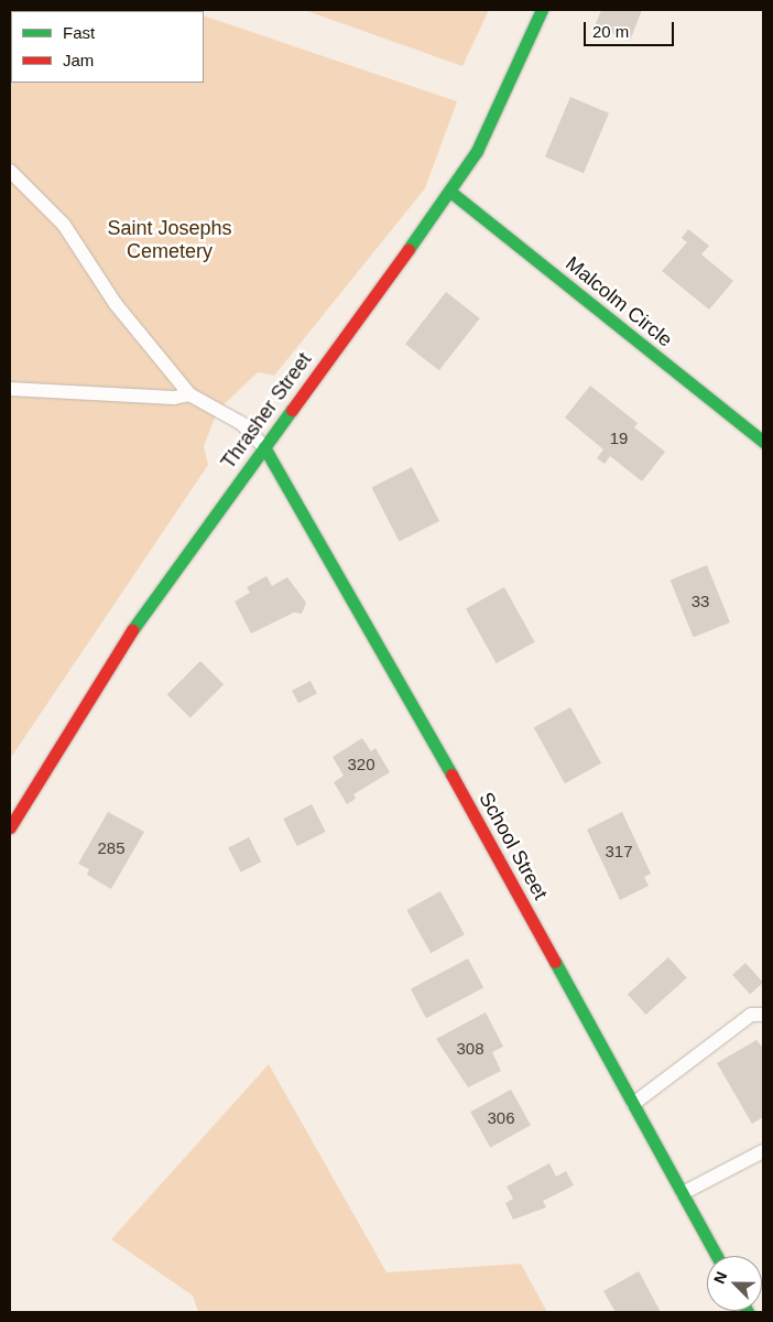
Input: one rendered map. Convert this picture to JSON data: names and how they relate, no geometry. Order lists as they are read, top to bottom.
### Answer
{
  "streets": {
    "street": ["Malcolm Circle", "Thrasher Street", "School Street"]
  },
  "crossings": [
    ["Malcolm Circle", "Thrasher Street"],
    ["Thrasher Street", "School Street"]
  ],
  "parks": ["Saint Josephs Cemetery"],
  "house_numbers": [
    "19",
    "33",
    "320",
    "285",
    "317",
    "308",
    "306"
  ],
  "legend": ["Fast", "Jam"],
  "scale_bar": "20 m",
  "north": "top left"
}
